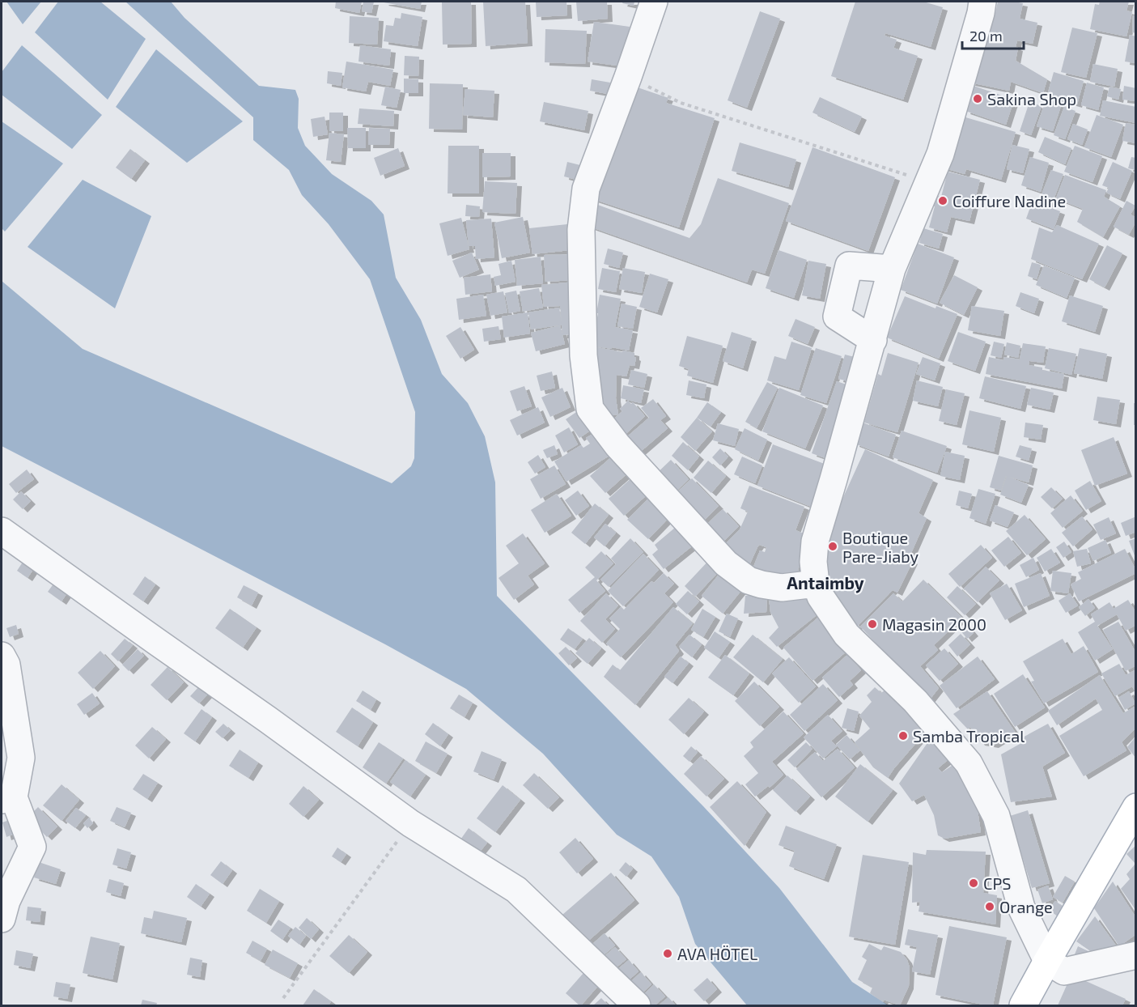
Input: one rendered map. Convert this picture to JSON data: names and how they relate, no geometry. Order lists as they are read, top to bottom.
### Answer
{
  "districts": ["Antaimby"],
  "places": [
    "Sakina Shop",
    "Coiffure Nadine",
    "Boutique Pare-Jiaby",
    "Magasin 2000",
    "Samba Tropical",
    "CPS",
    "Orange",
    "AVA HÖTEL"
  ],
  "scale_bar": "20 m"
}
